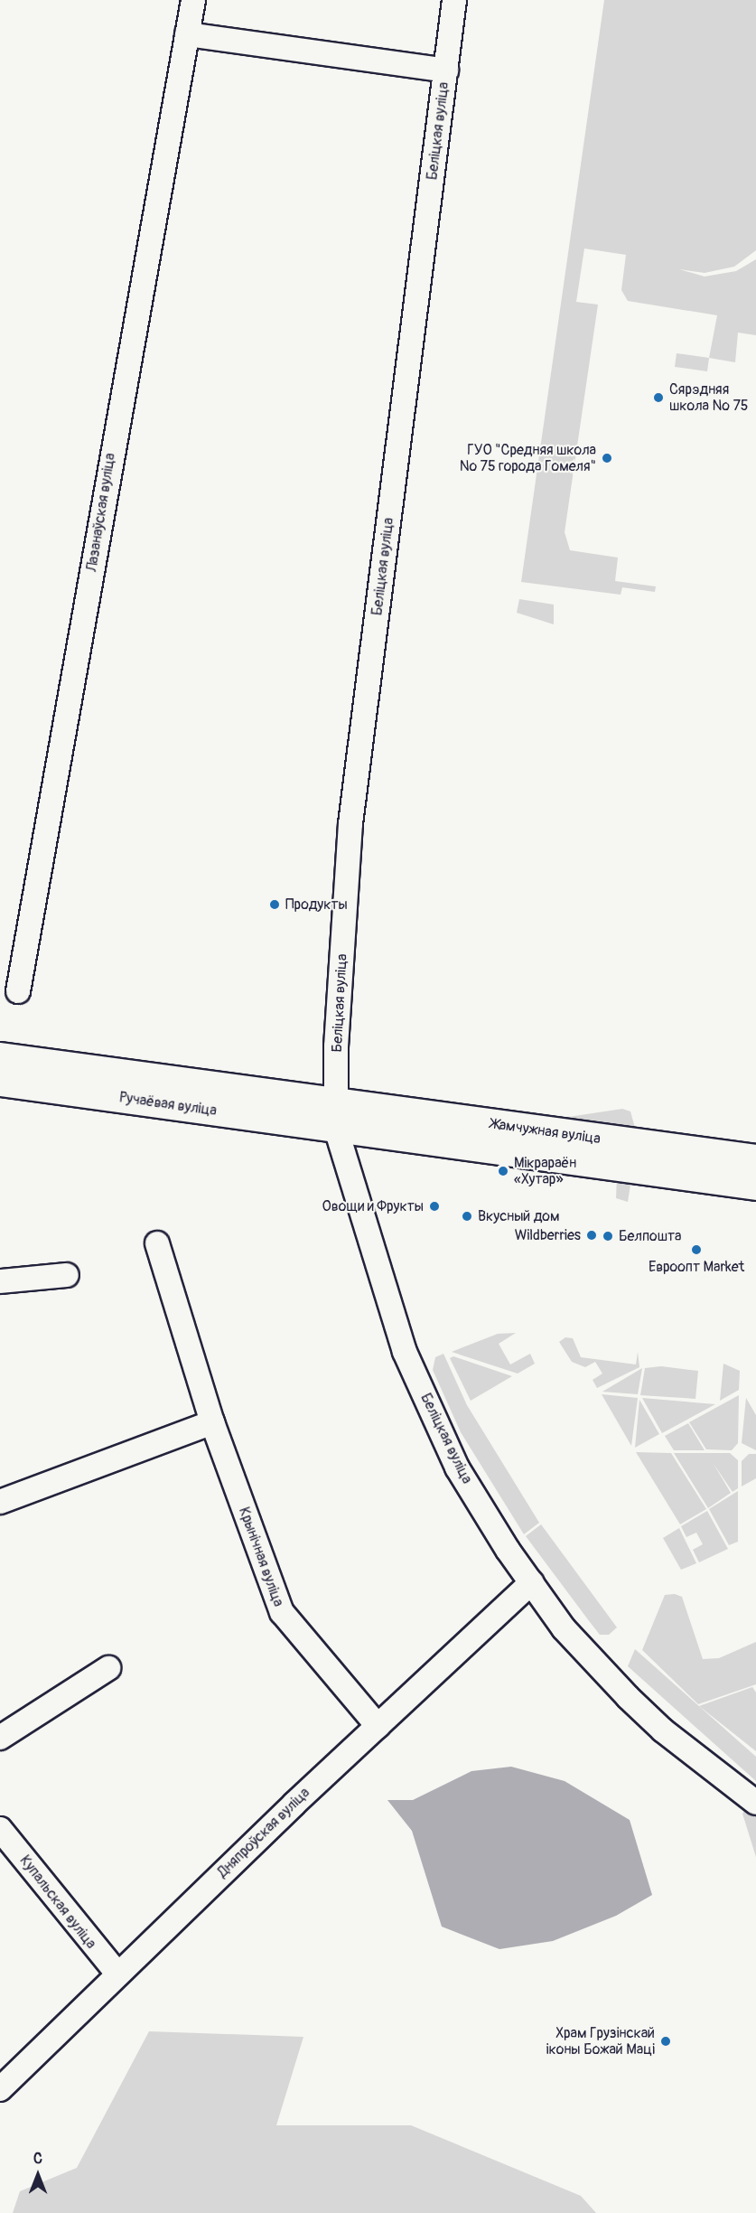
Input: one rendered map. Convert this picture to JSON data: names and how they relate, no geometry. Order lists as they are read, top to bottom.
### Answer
{
  "streets": {
    "main road": ["Ручаёвая вуліца", "Жамчужная вуліца"],
    "street": [
      "Беліцкая вуліца",
      "Лазанаўская вуліца",
      "Крынічная вуліца",
      "Дняпроўская вуліца",
      "Купальская вуліца"
    ]
  },
  "crossings": [
    ["Беліцкая вуліца", "Ручаёвая вуліца"],
    ["Беліцкая вуліца", "Жамчужная вуліца"],
    ["Беліцкая вуліца", "Дняпроўская вуліца"],
    ["Ручаёвая вуліца", "Жамчужная вуліца"],
    ["Крынічная вуліца", "Дняпроўская вуліца"],
    ["Дняпроўская вуліца", "Купальская вуліца"]
  ],
  "places": [
    "Сярэдняя школа № 75",
    "ГУО \"Средняя школа № 75 города Гомеля\"",
    "Продукты",
    "Мікрараён «Хутар»",
    "Овощи и Фрукты",
    "Вкусный дом",
    "Wildberries",
    "Белпошта",
    "Евроопт Market",
    "Храм Грузінскай іконы Божай Маці"
  ],
  "north": "top"
}
